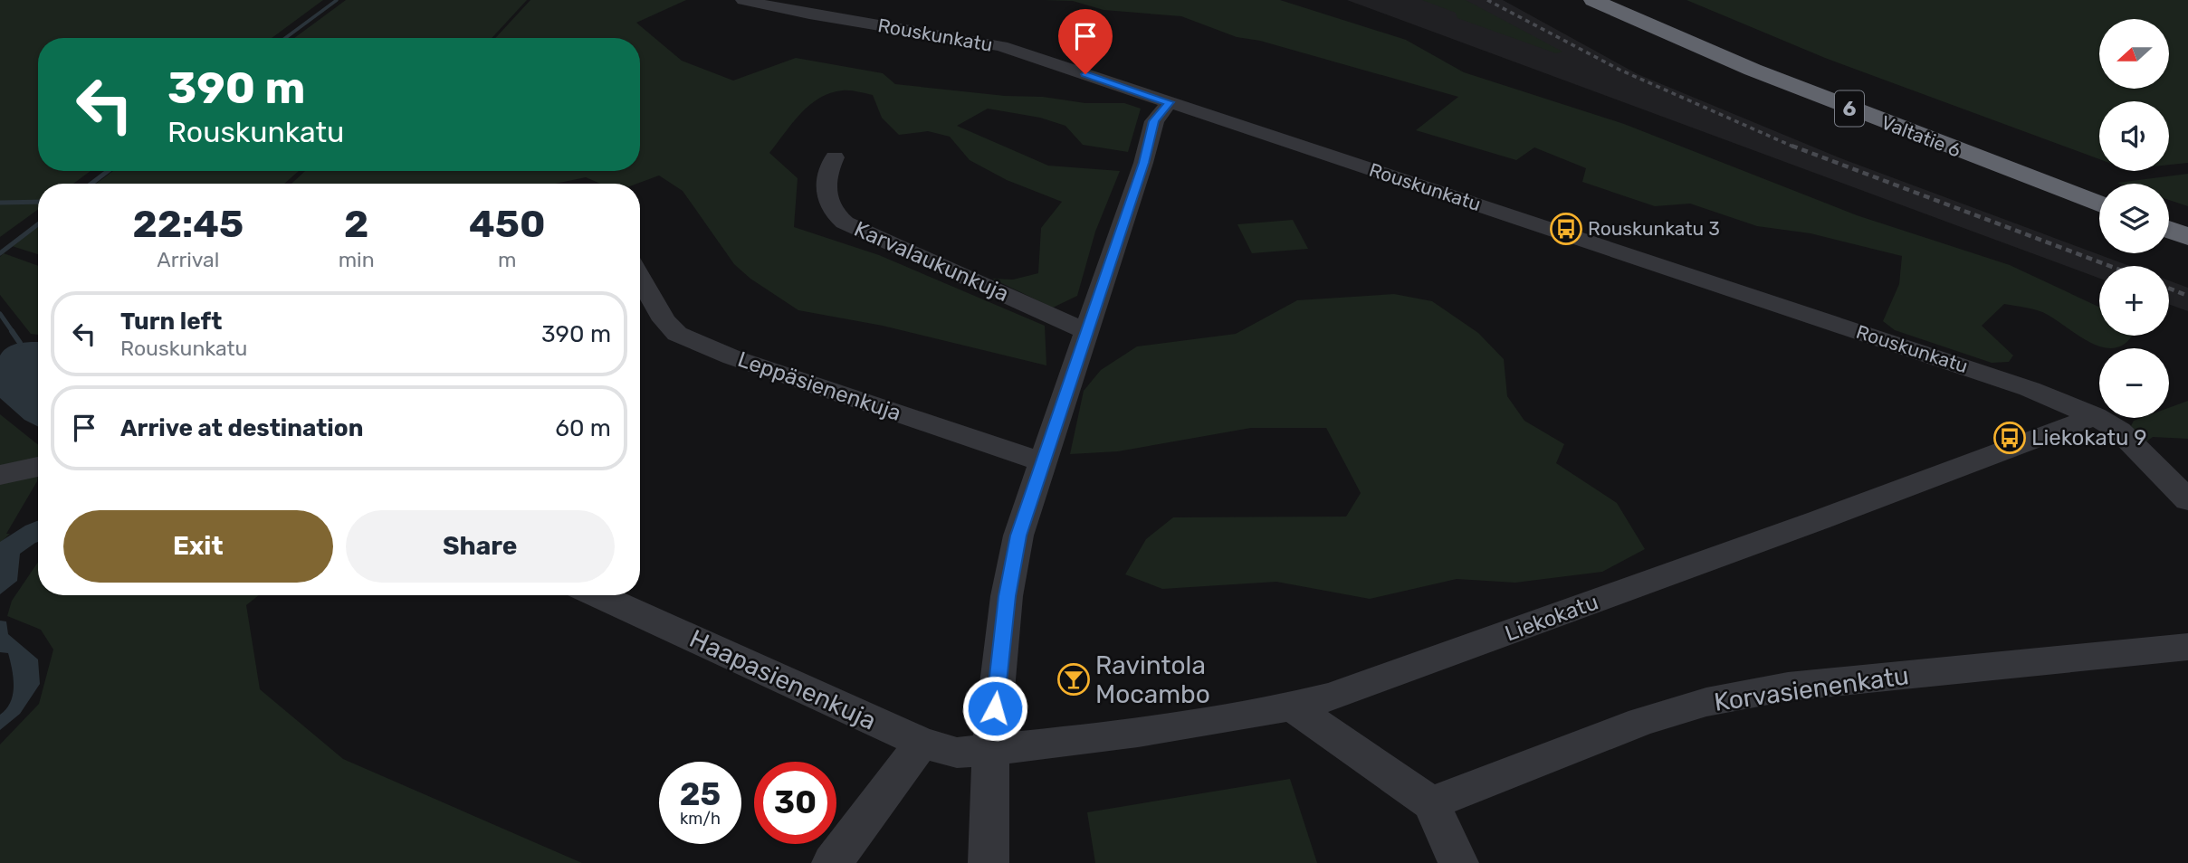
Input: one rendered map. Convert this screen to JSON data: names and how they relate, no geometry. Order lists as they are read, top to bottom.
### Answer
{
  "streets": {
    "highway": ["6", "Valtatie 6"],
    "street": [
      "Rouskunkatu",
      "Karvalaukunkuja",
      "Leppäsienenkuja",
      "Liekokatu",
      "Haapasienenkuja",
      "Korvasienenkatu"
    ]
  },
  "crossings": [
    ["Rouskunkatu", "Liekokatu"],
    ["Liekokatu", "Haapasienenkuja"]
  ],
  "places": {
    "bus stop": ["Rouskunkatu 3", "Liekokatu 9"],
    "bar": ["Ravintola Mocambo"]
  },
  "north": "left",
  "page": {
    "map_buttons": ["+", "−"],
    "turn": ["390 m", "Rouskunkatu"],
    "eta": [
      "22:45",
      "Arrival",
      "2",
      "min",
      "450",
      "m"
    ],
    "list": [
      {
        "name": "Turn left",
        "note": "Rouskunkatu",
        "value": "390 m"
      },
      {
        "name": "Arrive at destination",
        "value": "60 m"
      }
    ],
    "buttons": ["Exit", "Share"],
    "speed": "25 km/h",
    "limit": "30"
  }
}
